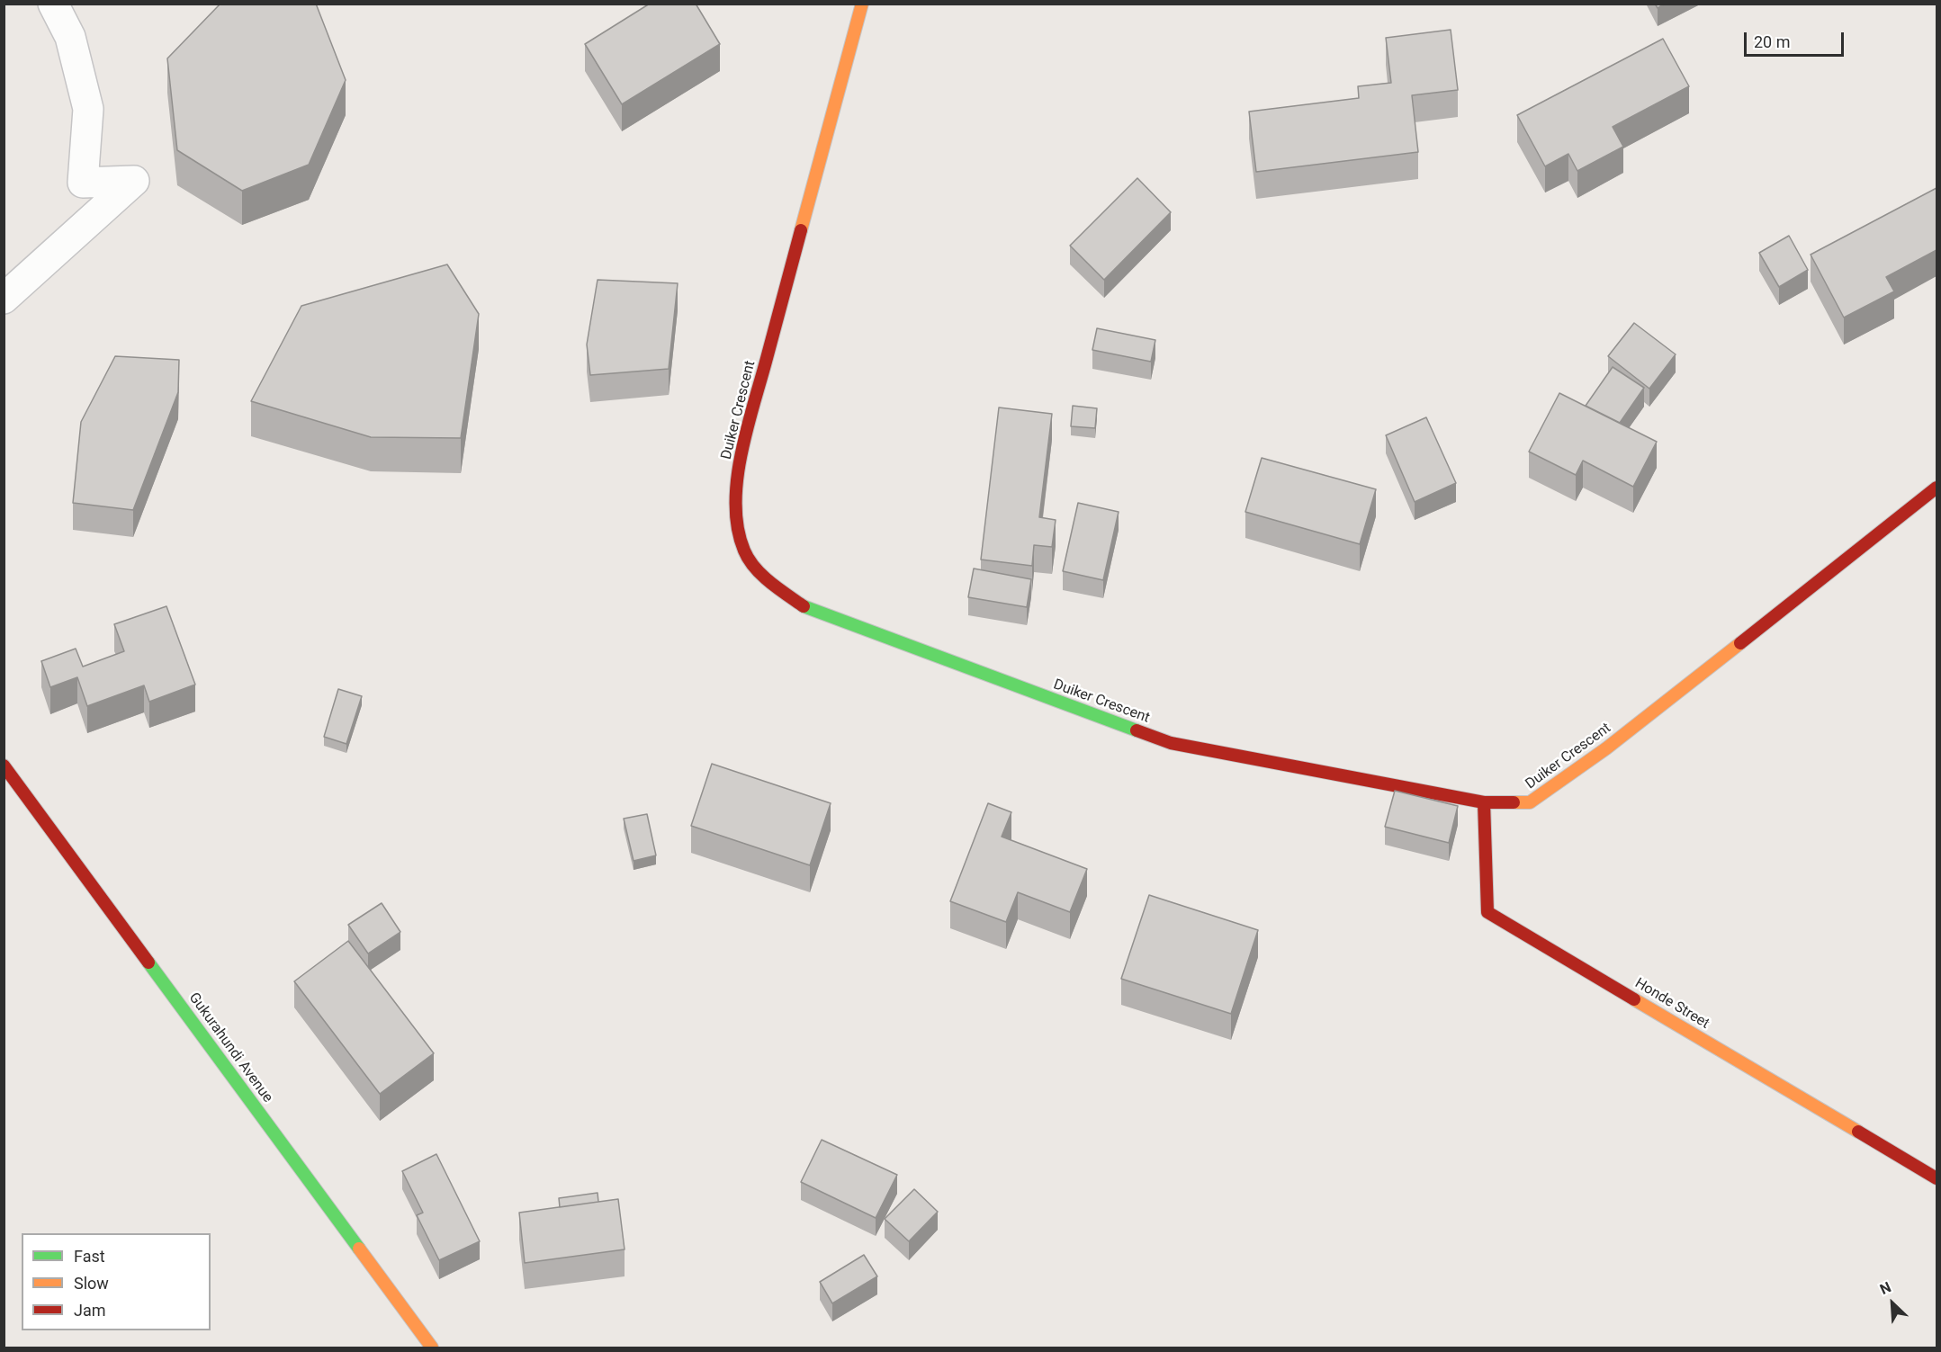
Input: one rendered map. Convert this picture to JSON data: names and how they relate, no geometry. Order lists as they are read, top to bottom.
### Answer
{
  "streets": {
    "street": ["Duiker Crescent", "Honde Street", "Gukurahundi Avenue"]
  },
  "crossings": [
    ["Duiker Crescent", "Honde Street"]
  ],
  "legend": ["Fast", "Slow", "Jam"],
  "scale_bar": "20 m",
  "north": "top left"
}
